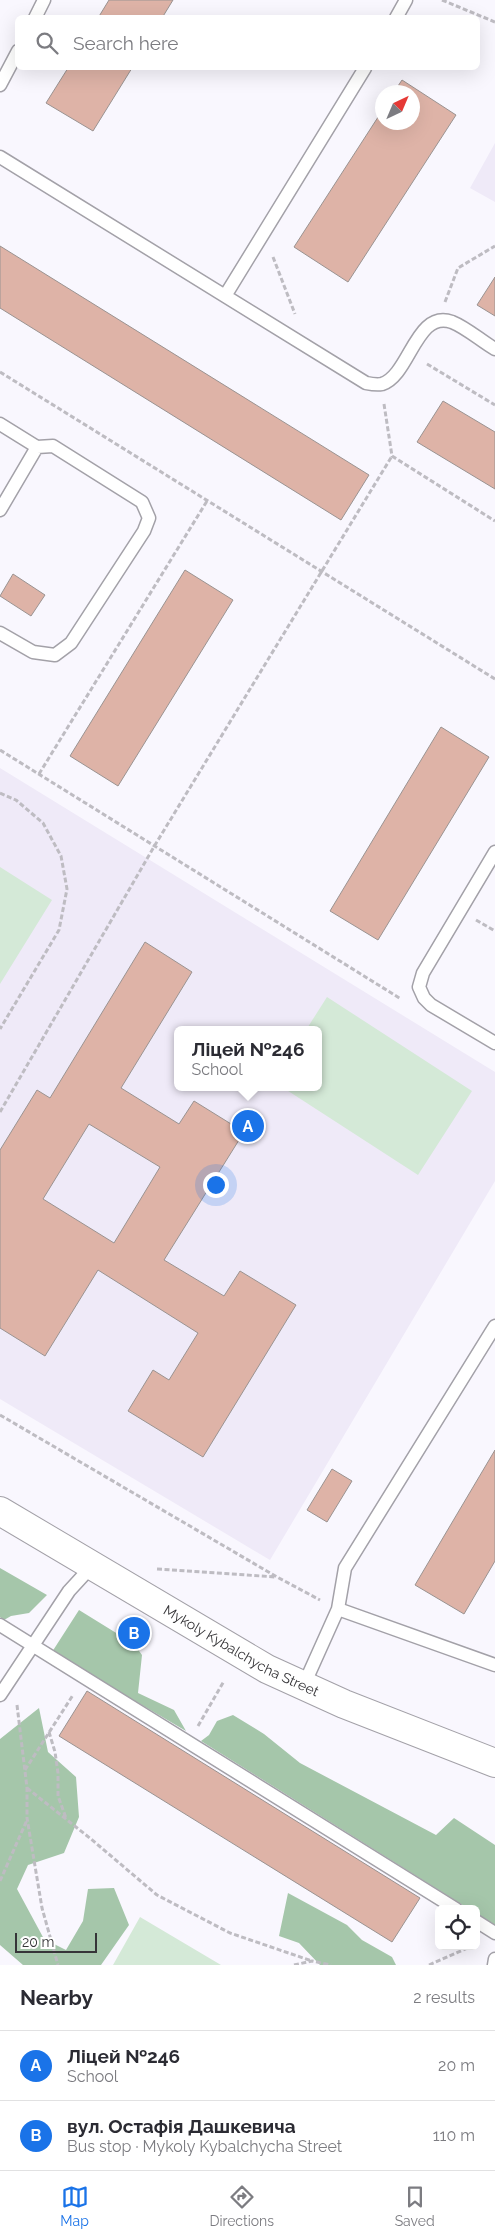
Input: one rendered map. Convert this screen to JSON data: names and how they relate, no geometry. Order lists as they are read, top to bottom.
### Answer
{
  "streets": {
    "street": ["Mykoly Kybalchycha Street"]
  },
  "scale_bar": "20 m",
  "north": "top right",
  "page": {
    "search": "Search here",
    "popup": ["Ліцей №246", "School"],
    "pins": ["A", "B"],
    "scale": "20 m",
    "heading": ["Nearby", "2 results"],
    "list": [
      {
        "mark": "A",
        "name": "Ліцей №246",
        "note": "School",
        "value": "20 m"
      },
      {
        "mark": "B",
        "name": "вул. Остафія Дашкевича",
        "note": "Bus stop · Mykoly Kybalchycha Street",
        "value": "110 m"
      }
    ],
    "nav": ["Map", "Directions", "Saved"]
  }
}
